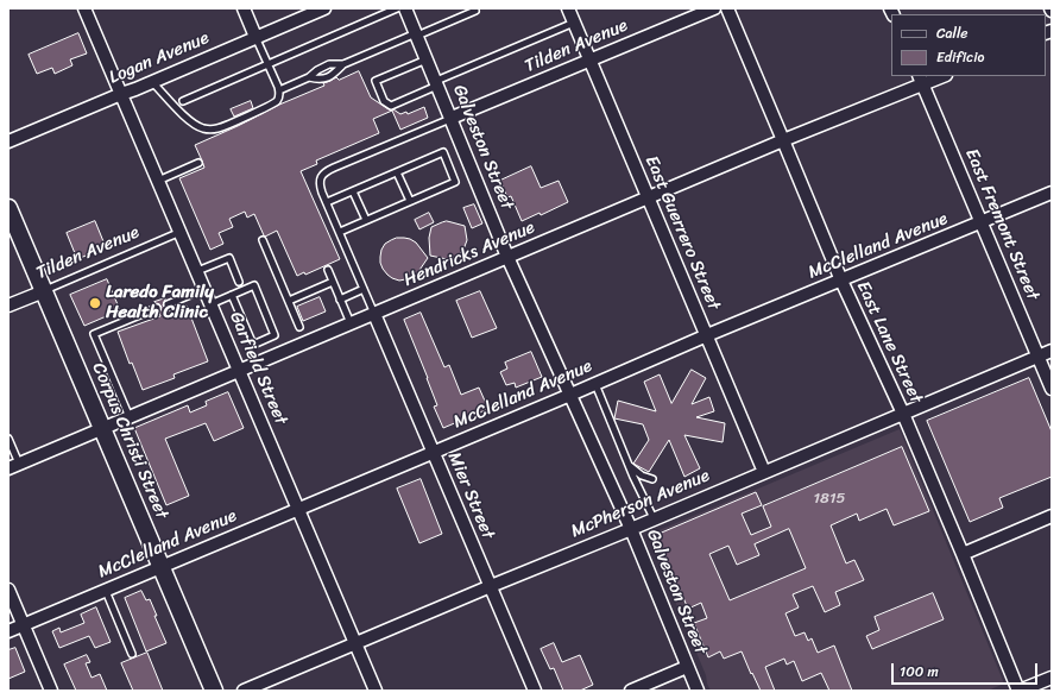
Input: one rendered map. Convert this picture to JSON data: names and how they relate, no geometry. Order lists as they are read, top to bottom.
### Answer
{
  "streets": {
    "main road": ["Corpus Christi Street"],
    "street": [
      "Tilden Avenue",
      "Logan Avenue",
      "Galveston Street",
      "East Fremont Street",
      "East Guerrero Street",
      "McClelland Avenue",
      "Hendricks Avenue",
      "East Lane Street",
      "Garfield Street",
      "Mier Street",
      "McPherson Avenue"
    ]
  },
  "crossings": [
    ["Tilden Avenue", "Galveston Street"],
    ["Tilden Avenue", "East Guerrero Street"],
    ["Tilden Avenue", "Garfield Street"],
    ["Tilden Avenue", "Corpus Christi Street"],
    ["Logan Avenue", "Garfield Street"],
    ["Galveston Street", "McClelland Avenue"],
    ["Galveston Street", "Hendricks Avenue"],
    ["Galveston Street", "McPherson Avenue"],
    ["East Fremont Street", "McClelland Avenue"],
    ["East Fremont Street", "Hendricks Avenue"],
    ["East Fremont Street", "McPherson Avenue"],
    ["East Guerrero Street", "McClelland Avenue"],
    ["East Guerrero Street", "Hendricks Avenue"],
    ["East Guerrero Street", "McPherson Avenue"],
    ["McClelland Avenue", "East Lane Street"],
    ["McClelland Avenue", "Garfield Street"],
    ["McClelland Avenue", "Corpus Christi Street"],
    ["McClelland Avenue", "Mier Street"],
    ["Hendricks Avenue", "East Lane Street"],
    ["Hendricks Avenue", "Garfield Street"],
    ["Hendricks Avenue", "Corpus Christi Street"],
    ["Hendricks Avenue", "Mier Street"],
    ["East Lane Street", "McPherson Avenue"],
    ["Garfield Street", "McPherson Avenue"],
    ["Mier Street", "McPherson Avenue"]
  ],
  "places": ["Laredo Family Health Clinic"],
  "house_numbers": ["1815"],
  "legend": ["Calle", "Edificio"],
  "scale_bar": "100 m"
}
